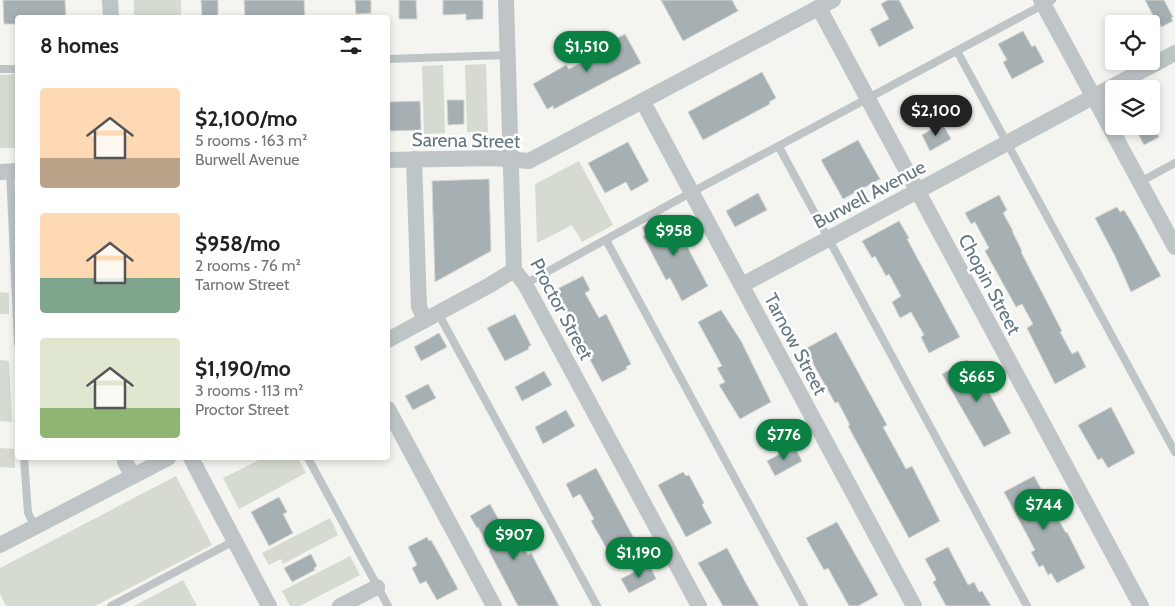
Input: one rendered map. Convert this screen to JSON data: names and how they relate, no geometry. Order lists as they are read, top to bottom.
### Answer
{
  "streets": {
    "street": [
      "Sarena Street",
      "Burwell Avenue",
      "Chopin Street",
      "Proctor Street",
      "Tarnow Street"
    ]
  },
  "crossings": [
    ["Sarena Street", "Chopin Street"],
    ["Sarena Street", "Proctor Street"],
    ["Sarena Street", "Tarnow Street"],
    ["Burwell Avenue", "Chopin Street"],
    ["Burwell Avenue", "Tarnow Street"]
  ],
  "page": {
    "heading": "8 homes",
    "price": [
      "$1,510",
      "$2,100",
      "$958",
      "$665",
      "$776",
      "$744",
      "$907",
      "$1,190"
    ],
    "list": [
      {
        "name": "$2,100/mo",
        "note": "5 rooms · 163 m² · Burwell Avenue"
      },
      {
        "name": "$958/mo",
        "note": "2 rooms · 76 m² · Tarnow Street"
      },
      {
        "name": "$1,190/mo",
        "note": "3 rooms · 113 m² · Proctor Street"
      }
    ]
  }
}
